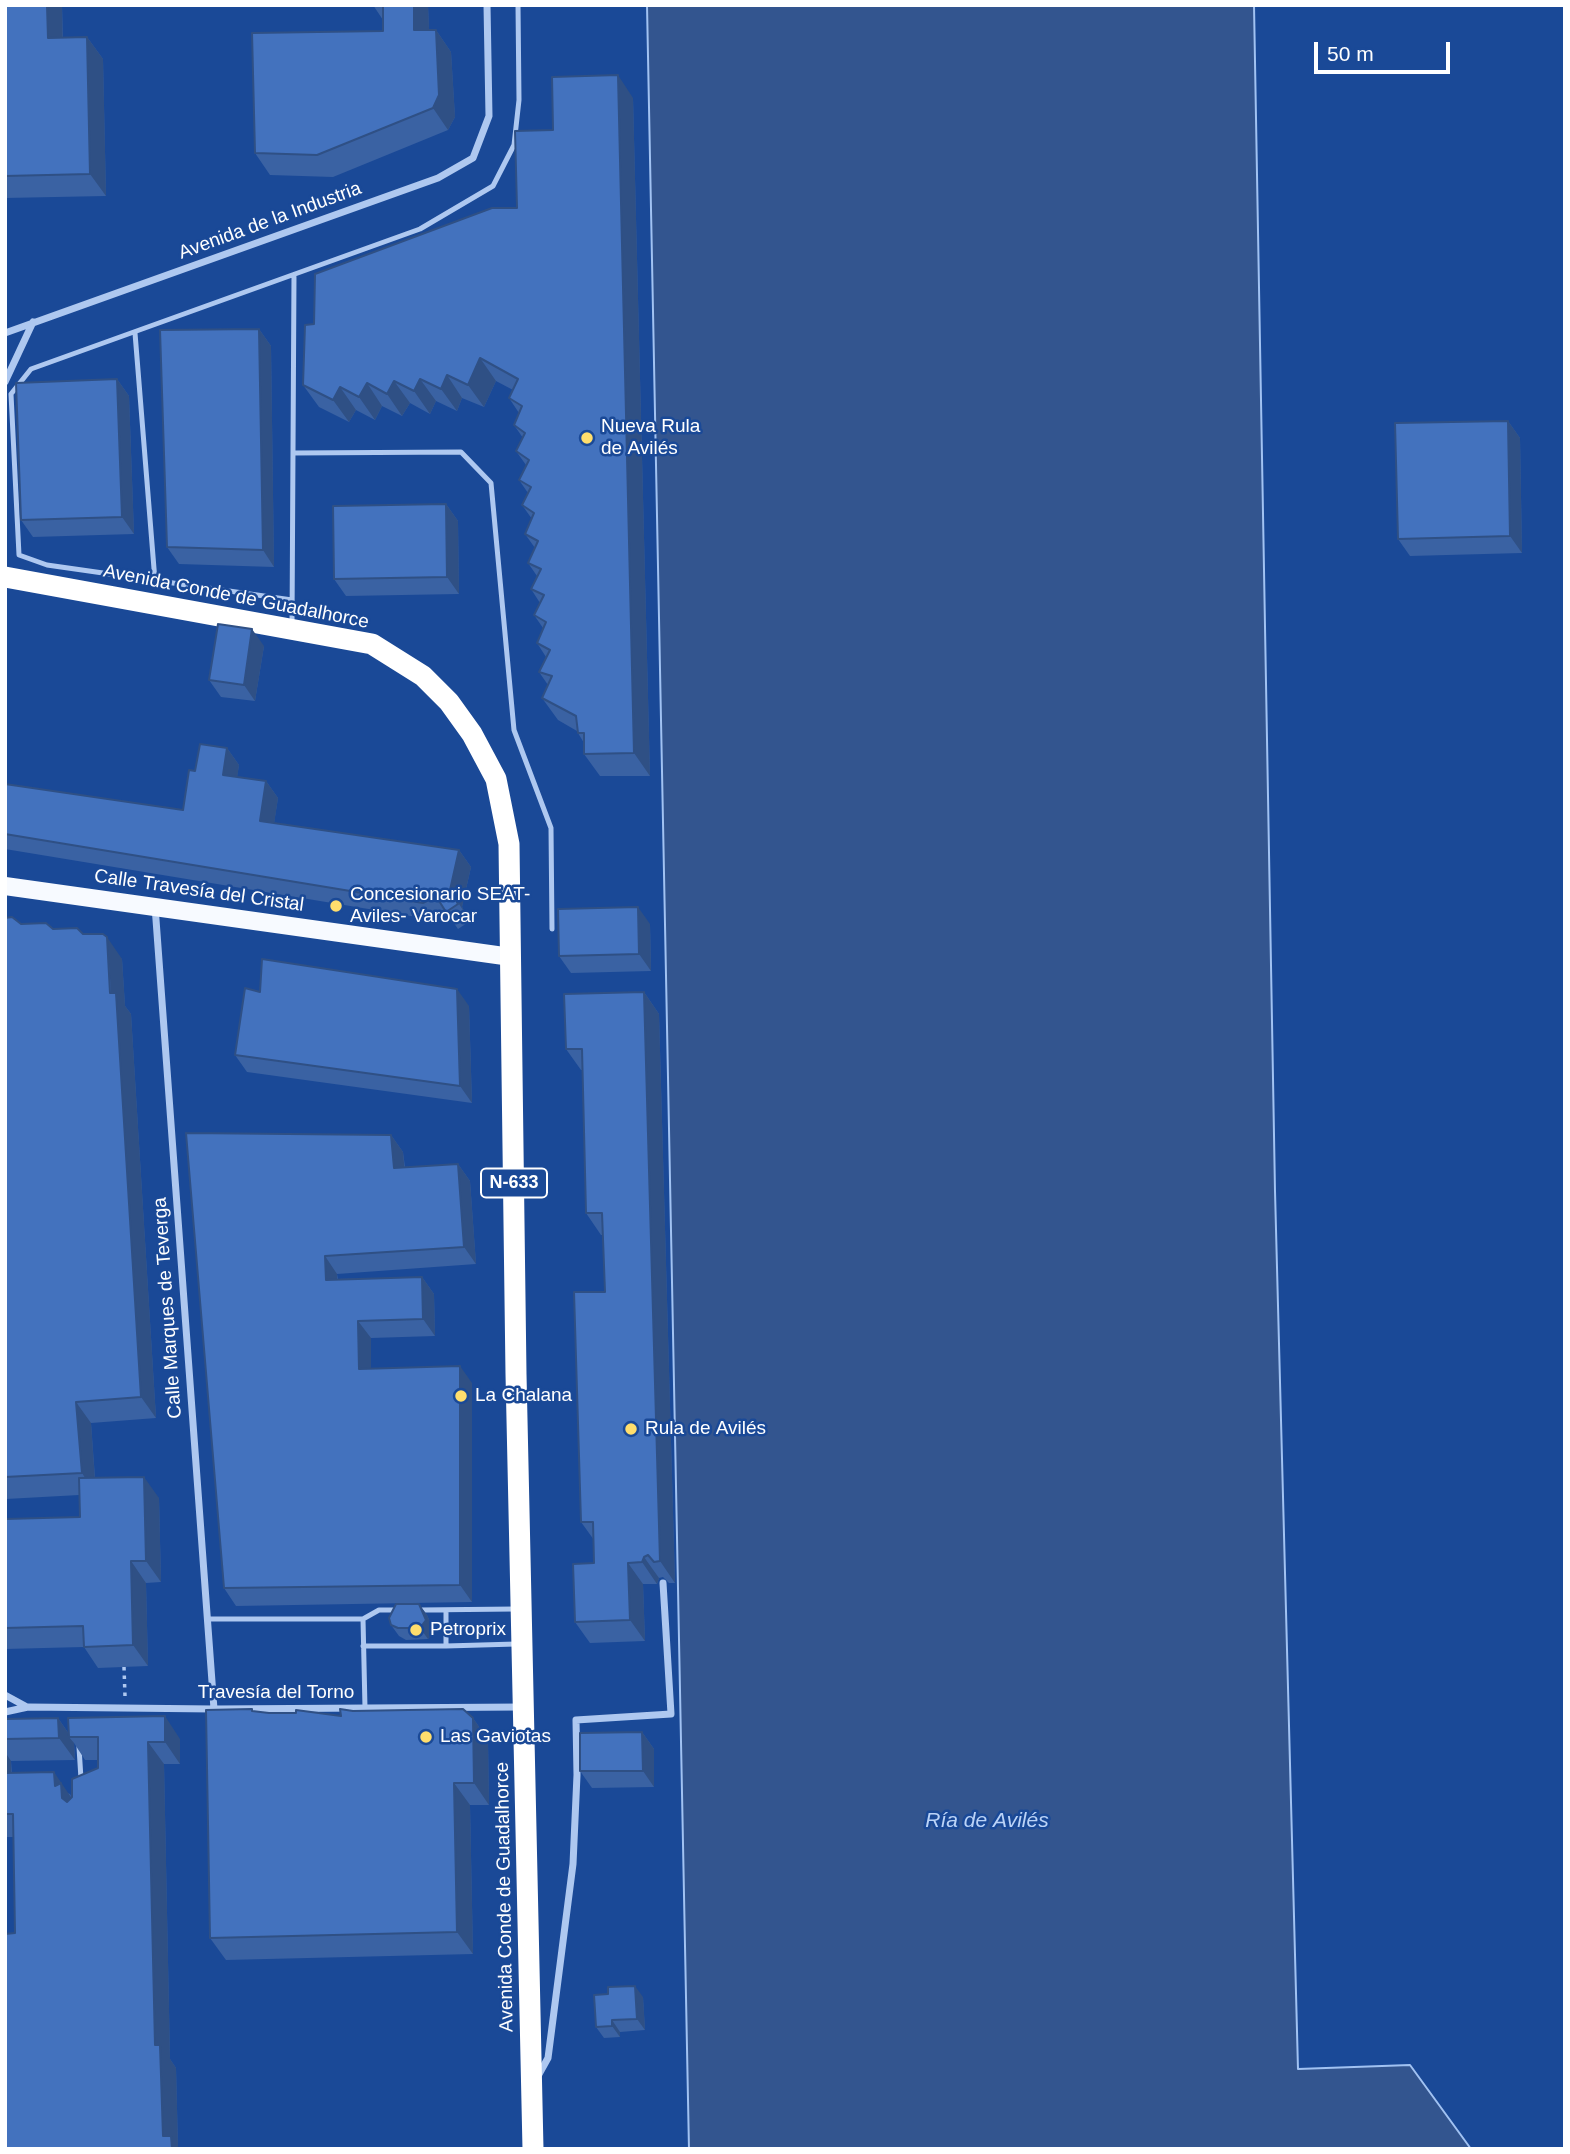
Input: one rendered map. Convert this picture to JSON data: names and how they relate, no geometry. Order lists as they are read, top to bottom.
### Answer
{
  "streets": {
    "highway": ["Avenida Conde de Guadalhorce", "N-633"],
    "main road": ["Calle Travesía del Cristal"],
    "street": ["Avenida de la Industria", "Calle Marques de Teverga", "Travesía del Torno"]
  },
  "crossings": [
    ["Avenida Conde de Guadalhorce", "Calle Travesía del Cristal"],
    ["Avenida Conde de Guadalhorce", "Travesía del Torno"],
    ["Calle Travesía del Cristal", "Calle Marques de Teverga"],
    ["Calle Marques de Teverga", "Travesía del Torno"]
  ],
  "water": ["Ría de Avilés"],
  "places": [
    "Nueva Rula de Avilés",
    "Concesionario SEAT- Aviles- Varocar",
    "La Chalana",
    "Rula de Avilés",
    "Petroprix",
    "Las Gaviotas"
  ],
  "scale_bar": "50 m"
}
